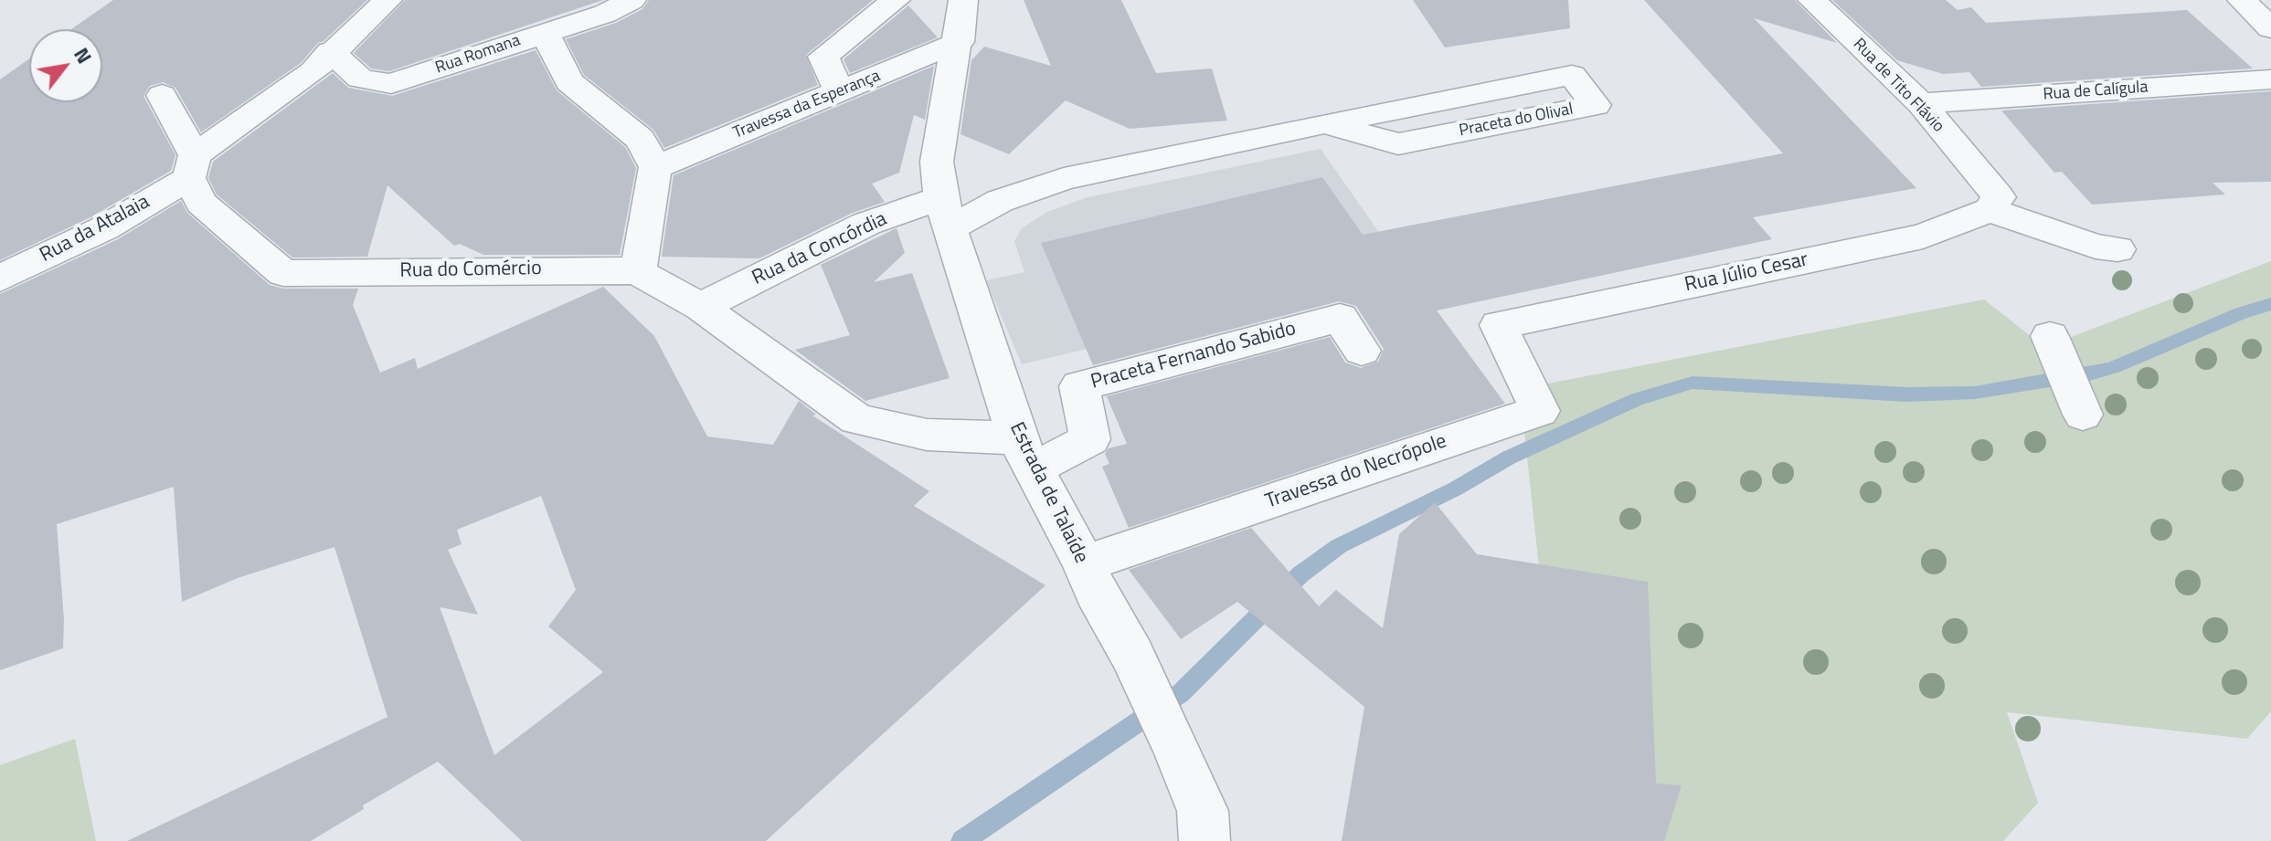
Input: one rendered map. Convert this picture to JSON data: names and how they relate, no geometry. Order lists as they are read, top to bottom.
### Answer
{
  "streets": {
    "street": [
      "Rua Romana",
      "Rua de Tito Flávio",
      "Rua de Calígula",
      "Travessa da Esperança",
      "Praceta do Olival",
      "Rua da Atalaia",
      "Rua da Concórdia",
      "Rua do Comércio",
      "Rua Júlio Cesar",
      "Praceta Fernando Sabido",
      "Travessa do Necrópole",
      "Estrada de Talaíde"
    ]
  },
  "crossings": [
    ["Rua de Tito Flávio", "Rua de Calígula"],
    ["Rua de Tito Flávio", "Rua Júlio Cesar"],
    ["Travessa da Esperança", "Estrada de Talaíde"],
    ["Praceta do Olival", "Rua da Concórdia"],
    ["Praceta do Olival", "Estrada de Talaíde"],
    ["Rua da Atalaia", "Rua do Comércio"],
    ["Rua da Concórdia", "Rua do Comércio"],
    ["Rua da Concórdia", "Estrada de Talaíde"],
    ["Rua do Comércio", "Praceta Fernando Sabido"],
    ["Rua do Comércio", "Estrada de Talaíde"],
    ["Rua Júlio Cesar", "Travessa do Necrópole"],
    ["Praceta Fernando Sabido", "Estrada de Talaíde"],
    ["Travessa do Necrópole", "Estrada de Talaíde"]
  ],
  "north": "top right"
}
